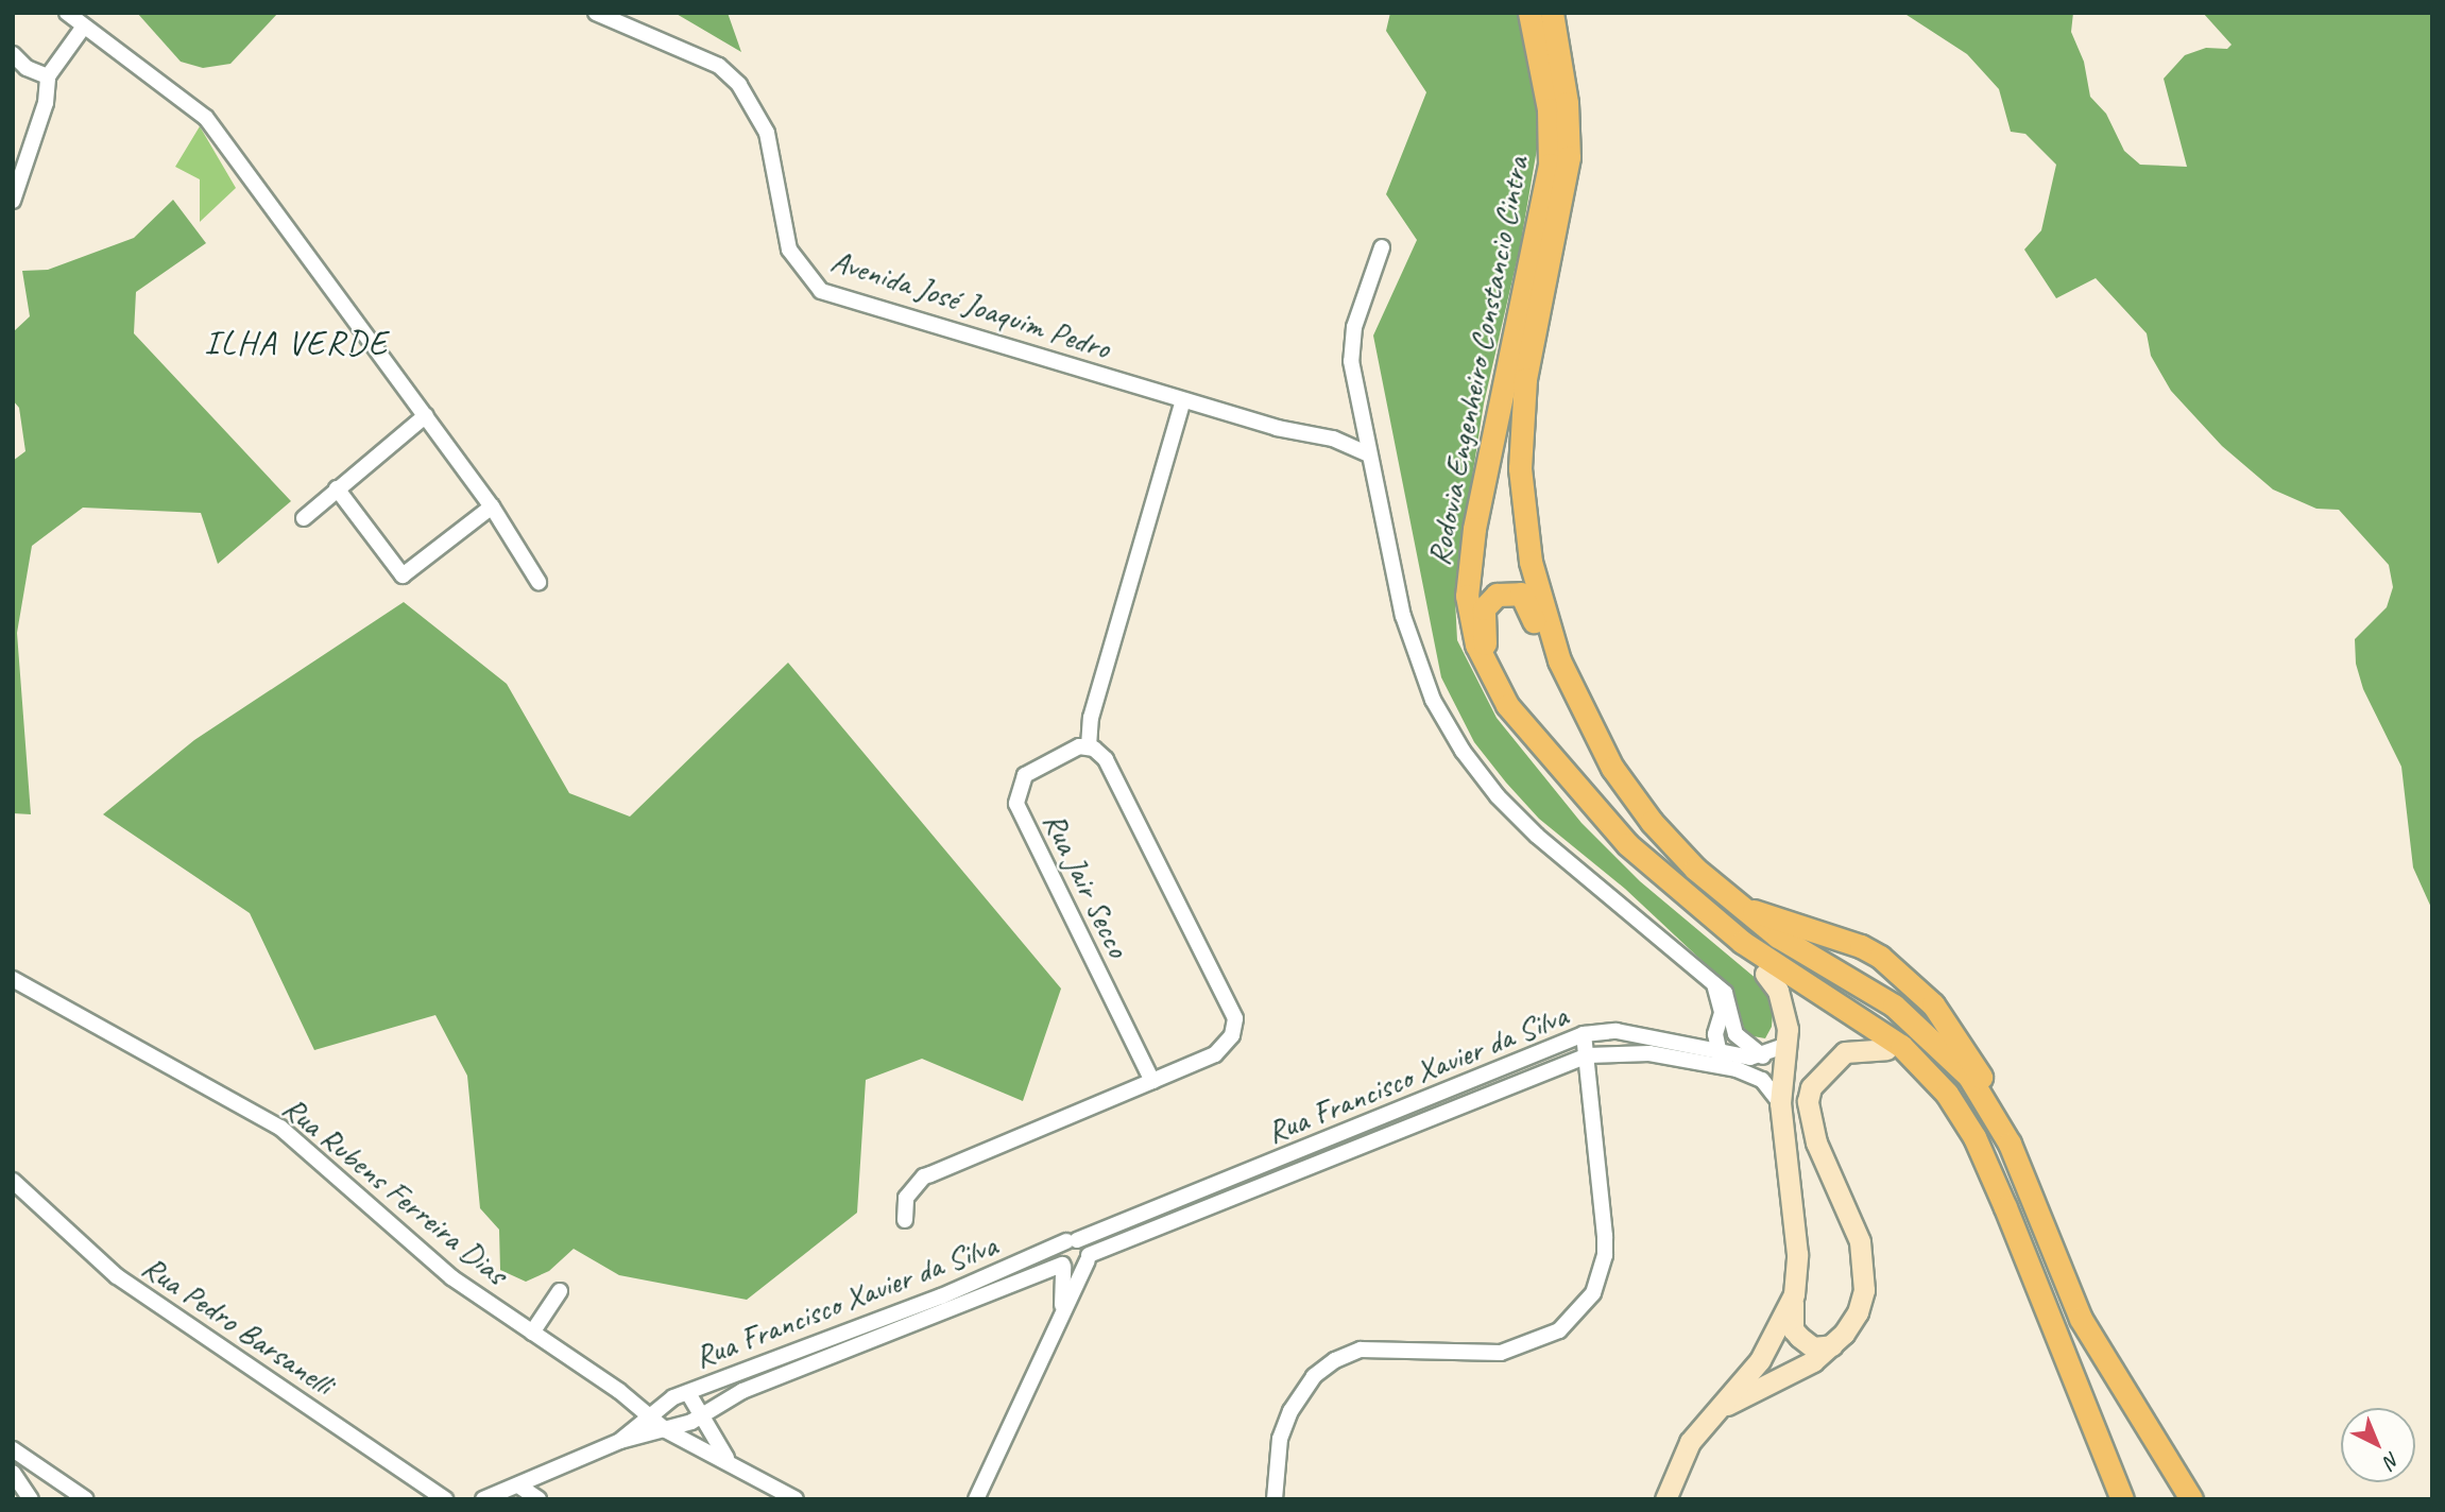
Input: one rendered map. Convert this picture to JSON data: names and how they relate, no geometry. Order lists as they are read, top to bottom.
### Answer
{
  "streets": {
    "main road": ["Rodovia Engenheiro Constancio Cintra"],
    "street": [
      "Avenida José Joaquim Pedro",
      "Rua Jair Secco",
      "Rua Francisco Xavier da Silva",
      "Rua Rubens Ferreira Dias",
      "Rua Pedro Barsanelli"
    ]
  },
  "crossings": [
    ["Rua Francisco Xavier da Silva", "Rua Rubens Ferreira Dias"]
  ],
  "districts": ["ILHA VERDE"],
  "north": "bottom right"
}
